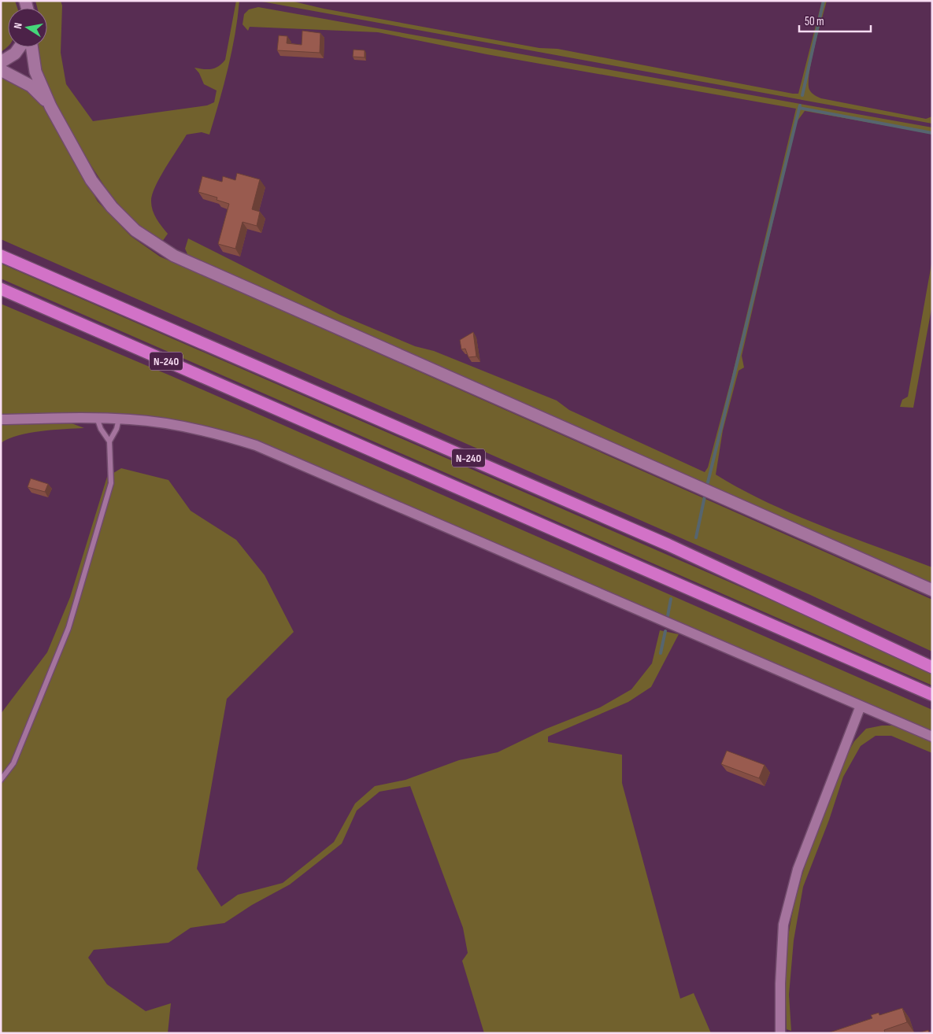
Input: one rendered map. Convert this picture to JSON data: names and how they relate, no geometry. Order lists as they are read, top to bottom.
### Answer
{
  "streets": {
    "highway": ["N-240"]
  },
  "scale_bar": "50 m",
  "north": "left"
}
